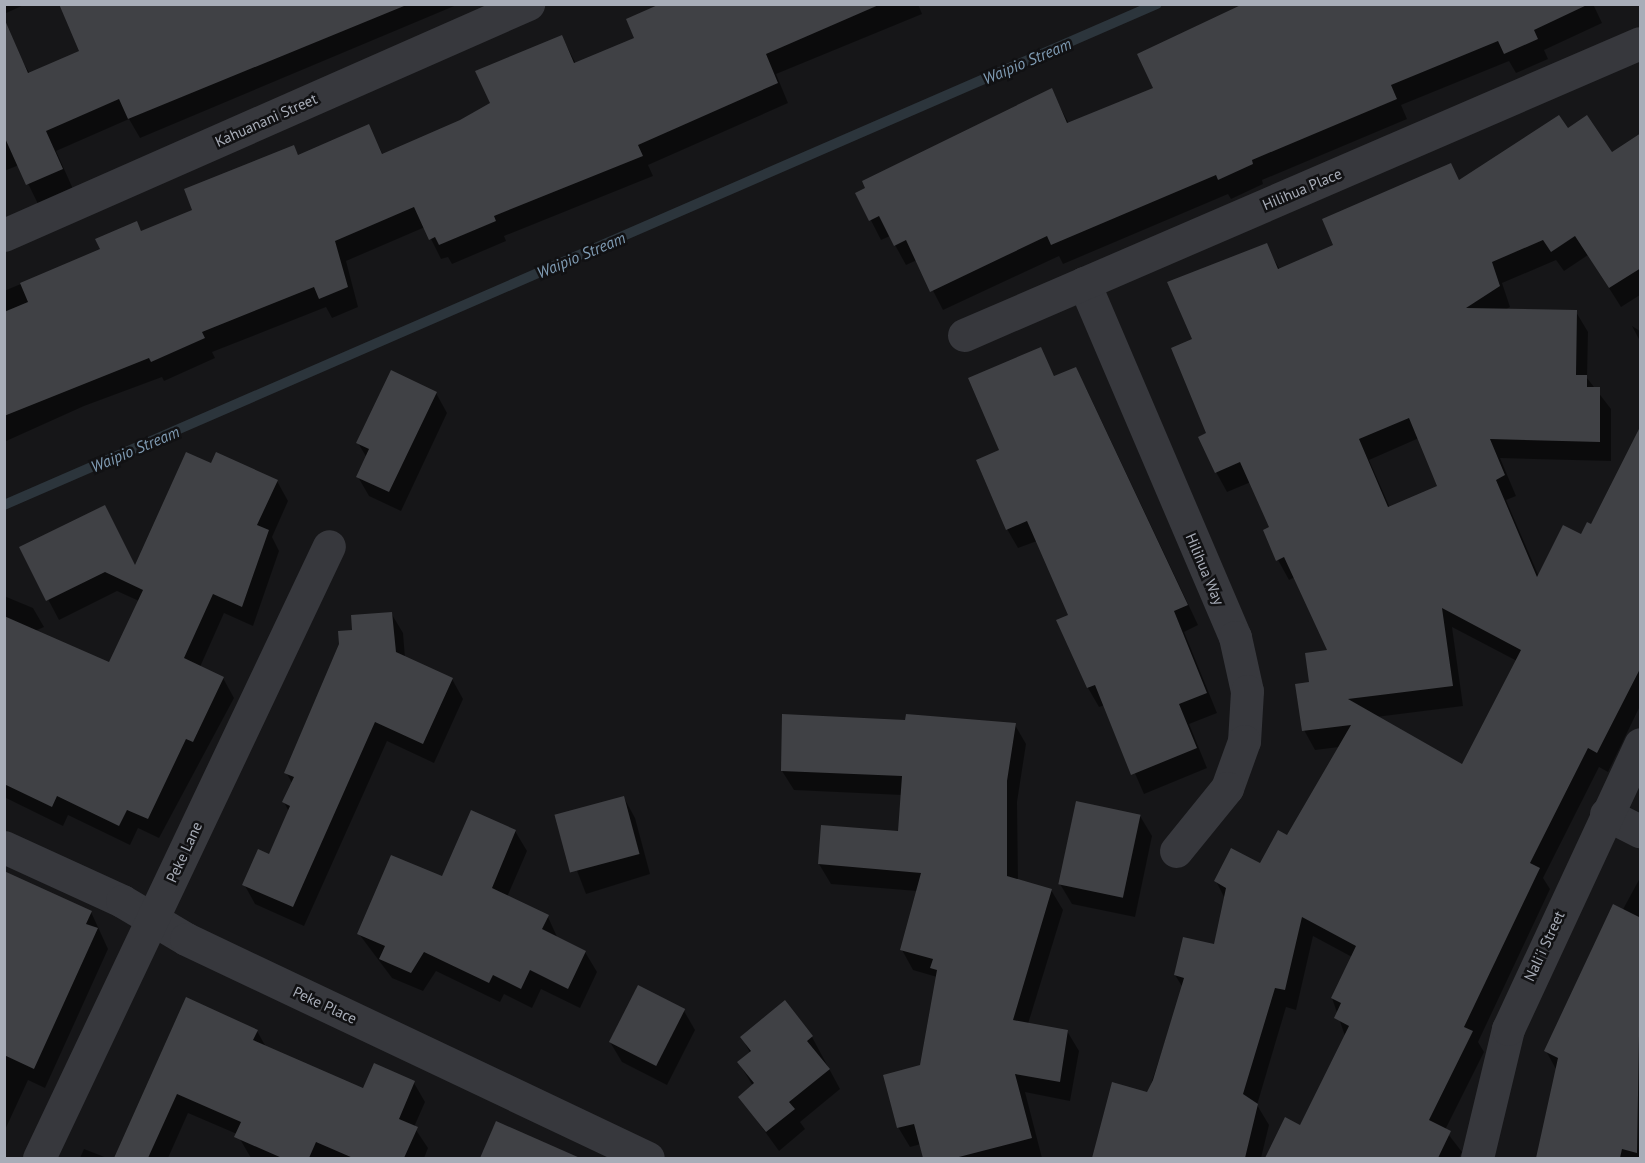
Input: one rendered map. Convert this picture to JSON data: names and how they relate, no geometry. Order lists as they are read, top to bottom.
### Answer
{
  "streets": {
    "street": [
      "Kahuanani Street",
      "Hilihua Place",
      "Hilihua Way",
      "Peke Lane",
      "Nali'i Street",
      "Peke Place"
    ]
  },
  "crossings": [
    ["Hilihua Place", "Hilihua Way"],
    ["Peke Lane", "Peke Place"]
  ],
  "water": ["Waipio Stream"]
}
